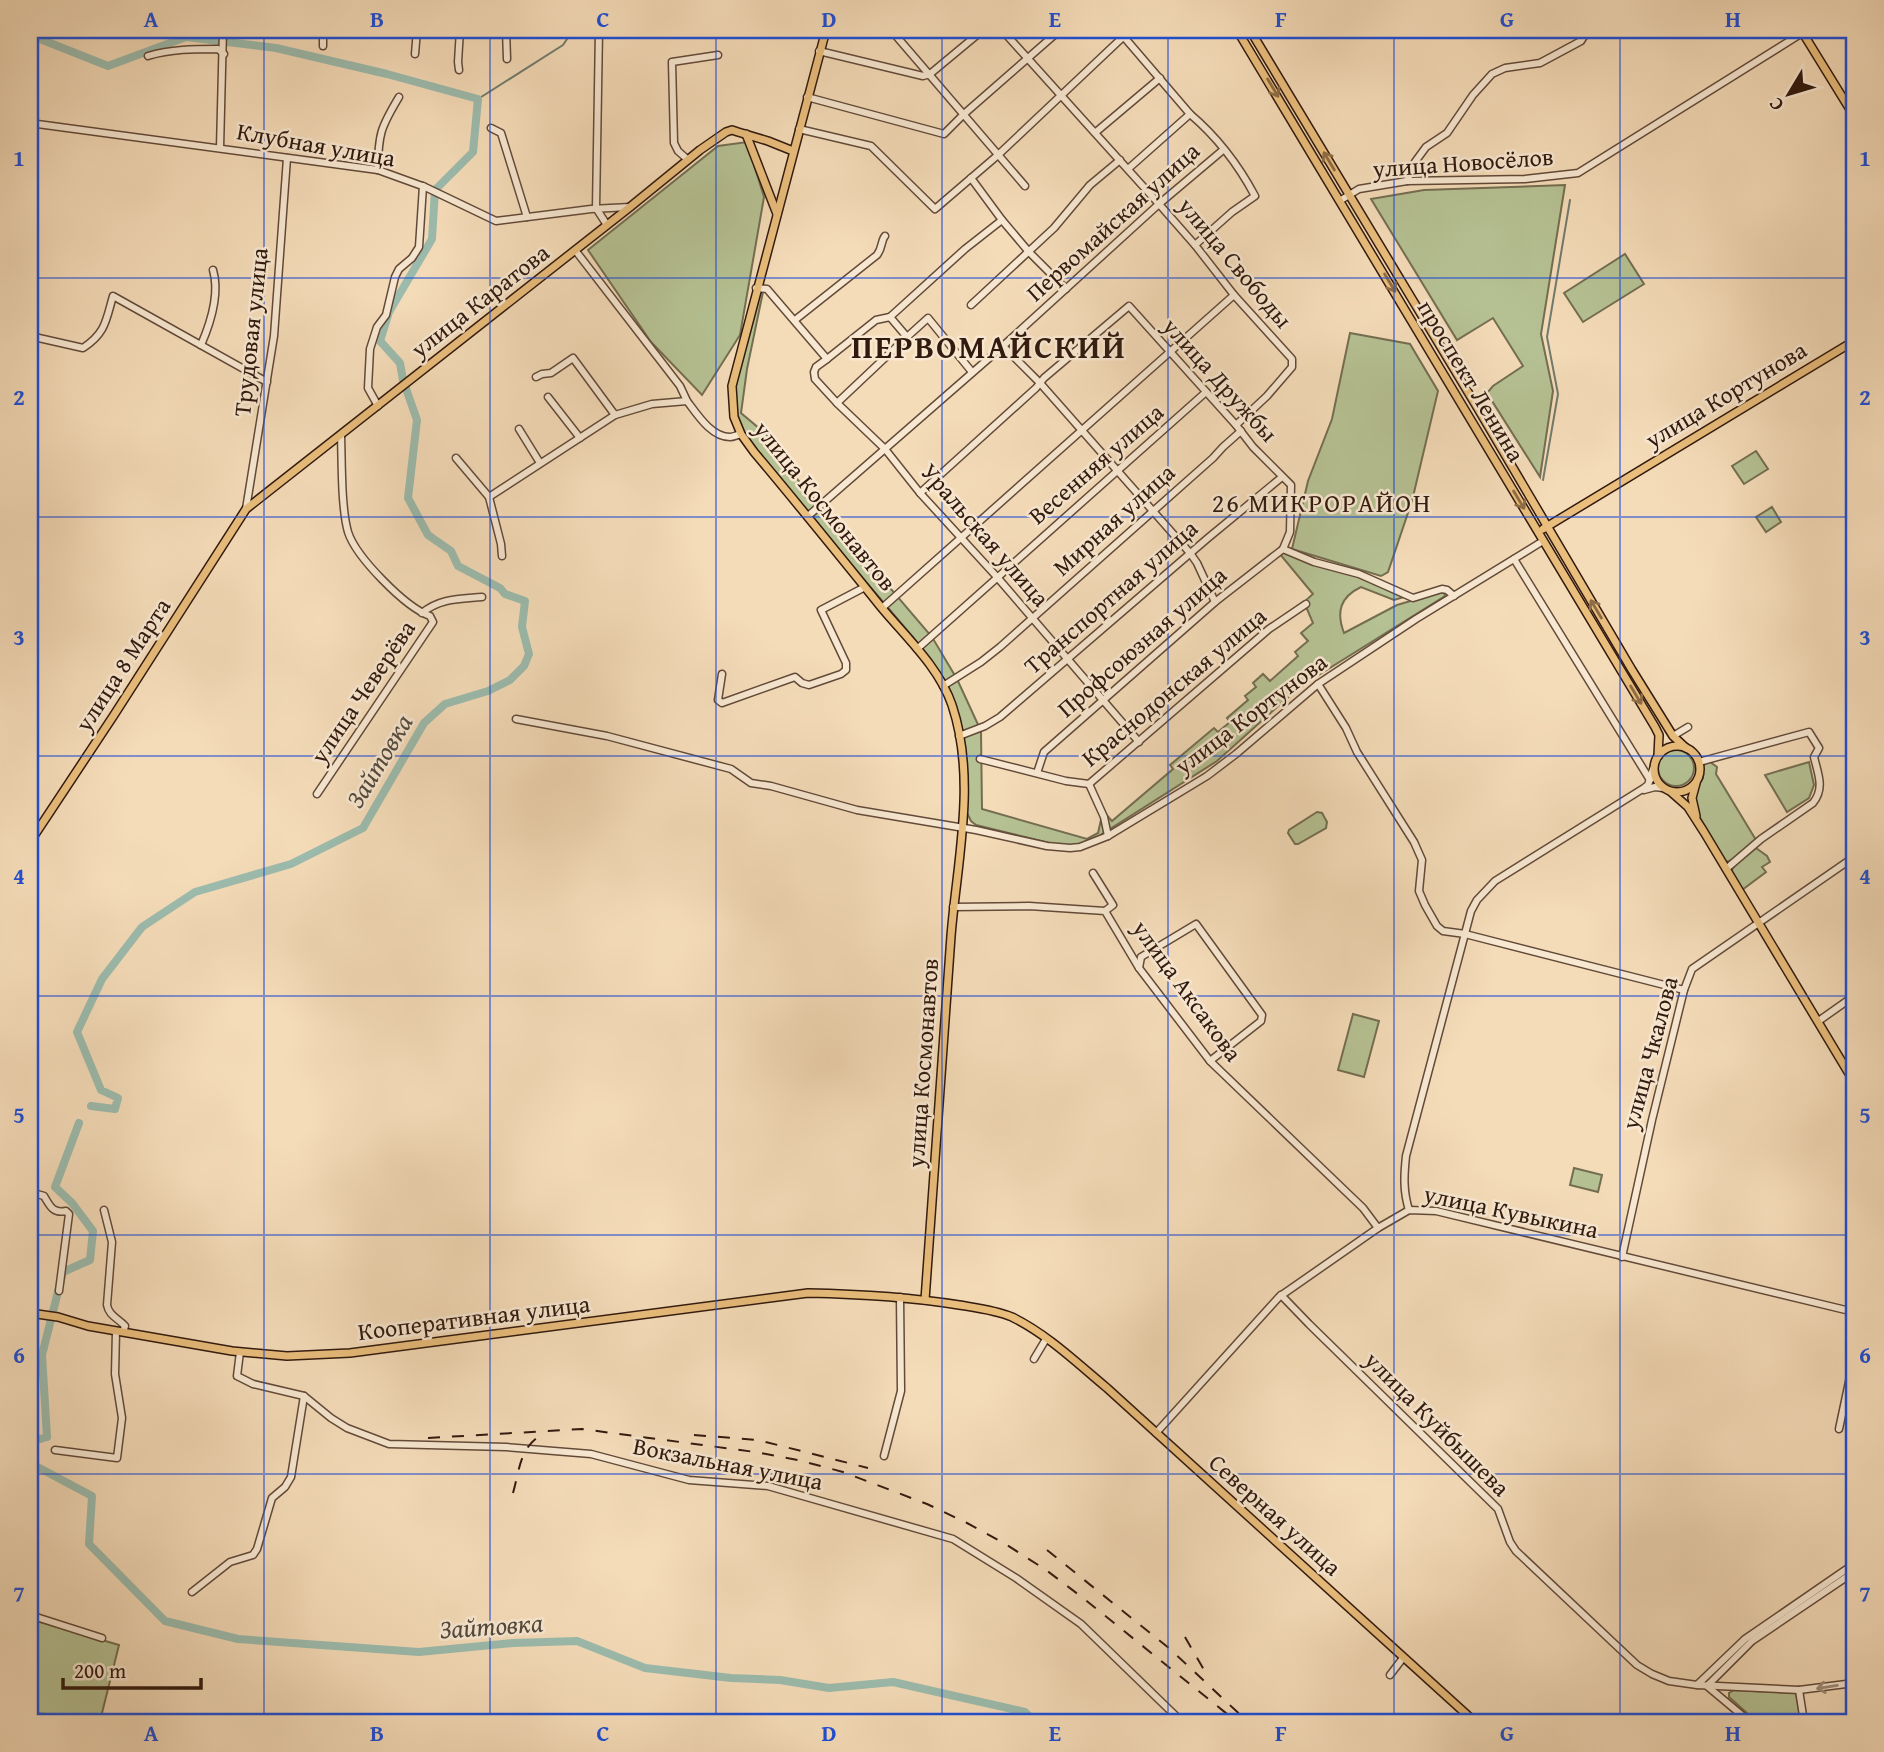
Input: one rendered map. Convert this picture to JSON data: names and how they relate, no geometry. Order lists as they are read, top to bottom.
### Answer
{
  "streets": {
    "main road": [
      "улица Каратова",
      "проспект Ленина",
      "улица Кортунова",
      "улица Космонавтов",
      "улица 8 Марта",
      "Кооперативная улица",
      "Северная улица"
    ],
    "street": [
      "Клубная улица",
      "улица Новосёлов",
      "Первомайская улица",
      "улица Свободы",
      "Трудовая улица",
      "улица Дружбы",
      "Весенняя улица",
      "Мирная улица",
      "Уральская улица",
      "Транспортная улица",
      "Профсоюзная улица",
      "Краснодонская улица",
      "улица Чеверёва",
      "улица Аксакова",
      "улица Чкалова",
      "улица Кувыкина",
      "улица Куйбышева",
      "Вокзальная улица"
    ]
  },
  "crossings": [
    ["Клубная улица", "улица Каратова"],
    ["Клубная улица", "Трудовая улица"],
    ["улица Новосёлов", "проспект Ленина"],
    ["Первомайская улица", "улица Свободы"],
    ["Первомайская улица", "улица Космонавтов"],
    ["Первомайская улица", "Уральская улица"],
    ["улица Свободы", "Мирная улица"],
    ["улица Каратова", "Трудовая улица"],
    ["улица Каратова", "улица 8 Марта"],
    ["улица Каратова", "улица Чеверёва"],
    ["Трудовая улица", "улица 8 Марта"],
    ["улица Дружбы", "Весенняя улица"],
    ["улица Дружбы", "Мирная улица"],
    ["улица Дружбы", "Транспортная улица"],
    ["проспект Ленина", "улица Кортунова"],
    ["улица Кортунова", "улица Космонавтов"],
    ["Весенняя улица", "улица Космонавтов"],
    ["Весенняя улица", "Уральская улица"],
    ["улица Космонавтов", "Мирная улица"],
    ["улица Космонавтов", "Транспортная улица"],
    ["улица Космонавтов", "улица Аксакова"],
    ["улица Космонавтов", "Кооперативная улица"],
    ["улица Космонавтов", "Северная улица"],
    ["Мирная улица", "Уральская улица"],
    ["Уральская улица", "Транспортная улица"],
    ["Уральская улица", "Профсоюзная улица"],
    ["Уральская улица", "Краснодонская улица"],
    ["Профсоюзная улица", "Краснодонская улица"],
    ["улица Аксакова", "улица Кувыкина"],
    ["улица Чкалова", "улица Кувыкина"],
    ["улица Кувыкина", "улица Куйбышева"],
    ["улица Кувыкина", "Северная улица"],
    ["Кооперативная улица", "Вокзальная улица"],
    ["Кооперативная улица", "Северная улица"]
  ],
  "districts": ["ПЕРВОМАЙСКИЙ", "26 МИКРОРАЙОН"],
  "water": ["Зайтовка"],
  "scale_bar": "200 m",
  "north": "bottom left",
  "grid": {
    "columns": [
      "A",
      "B",
      "C",
      "D",
      "E",
      "F",
      "G",
      "H"
    ],
    "rows": [
      "1",
      "2",
      "3",
      "4",
      "5",
      "6",
      "7"
    ]
  }
}
